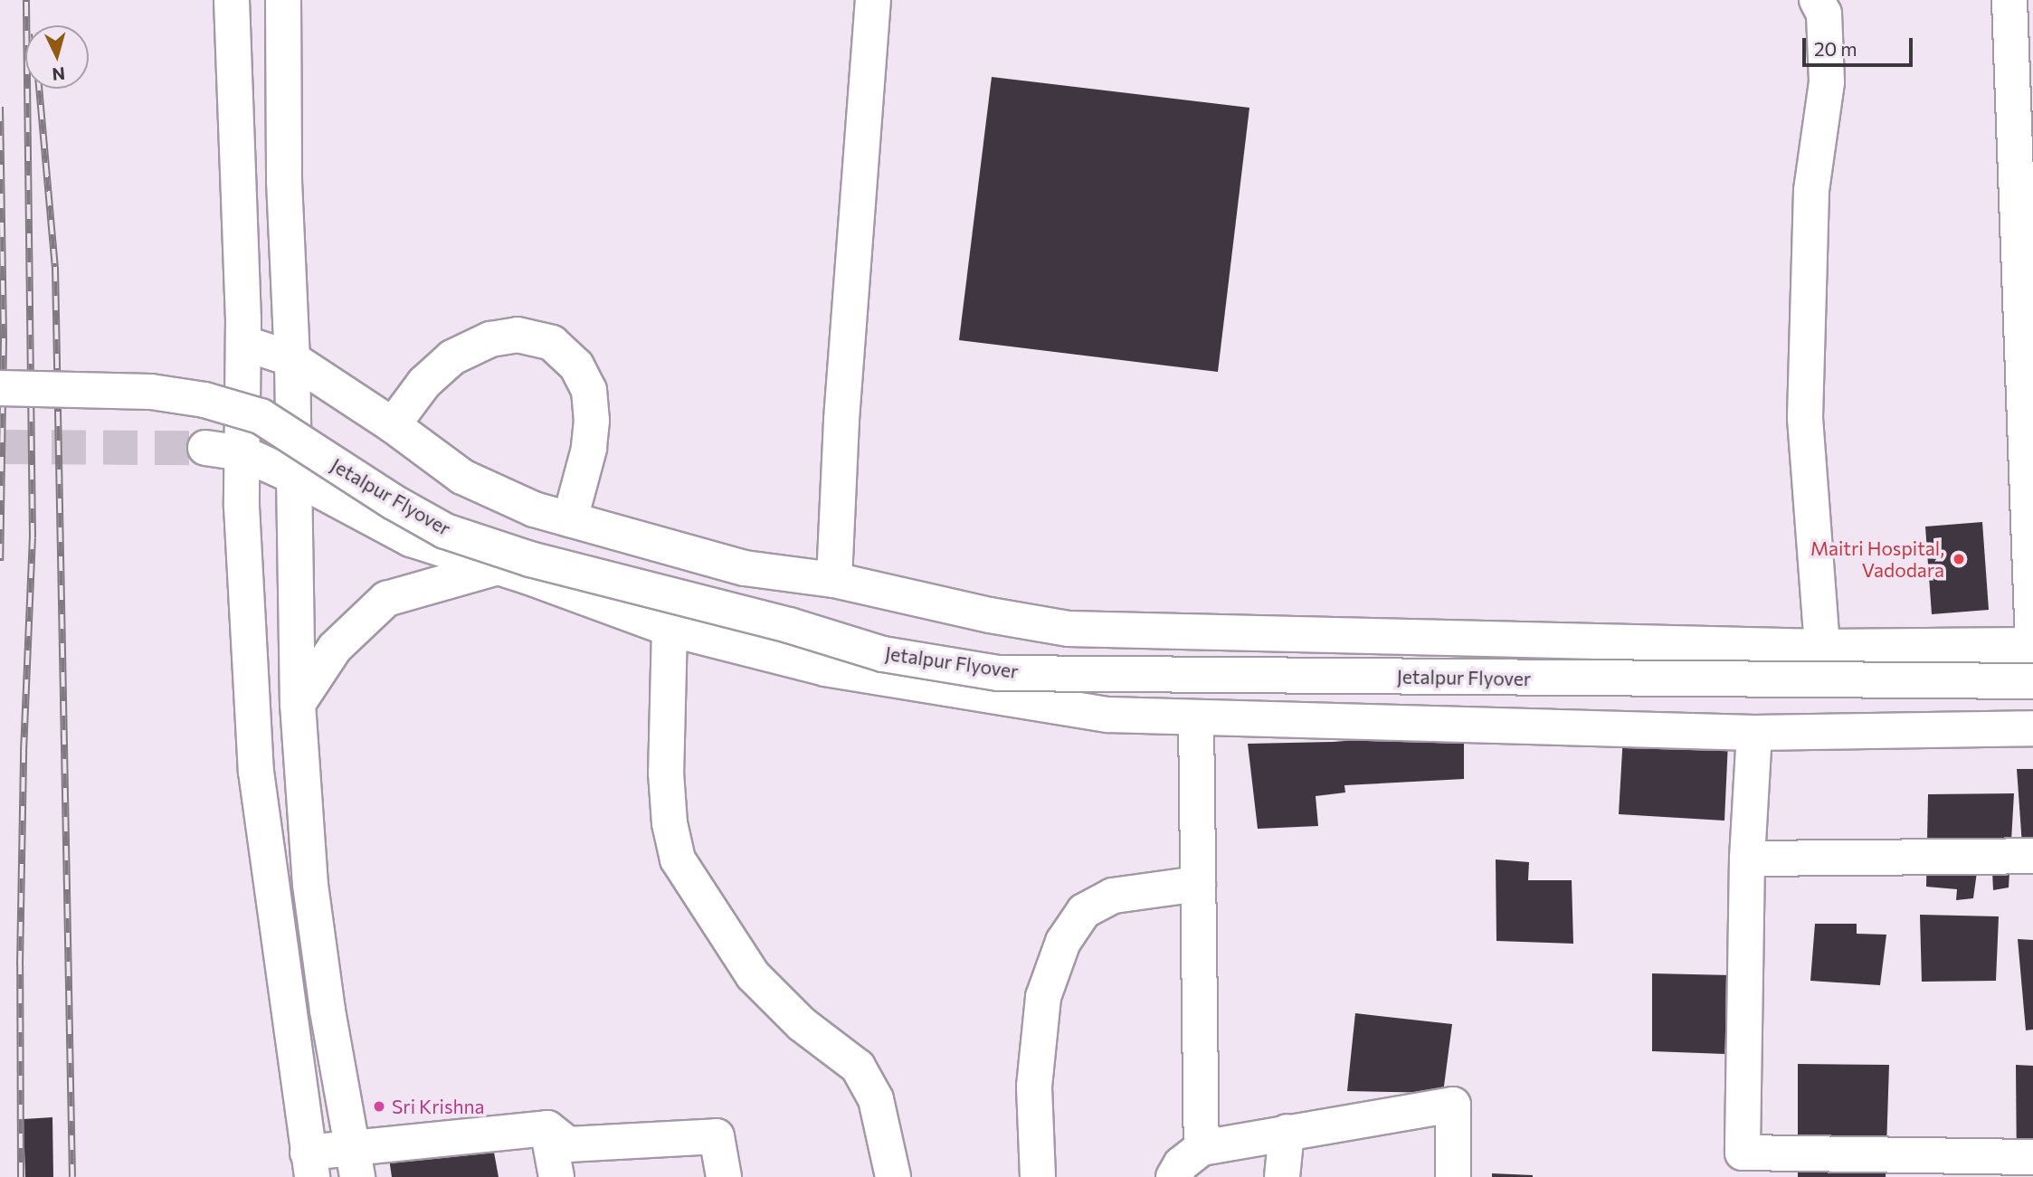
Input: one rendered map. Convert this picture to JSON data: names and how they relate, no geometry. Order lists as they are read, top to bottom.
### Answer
{
  "streets": {
    "street": ["Jetalpur Flyover"]
  },
  "places": ["Maitri Hospital, Vadodara", "Sri Krishna"],
  "scale_bar": "20 m",
  "north": "bottom"
}
